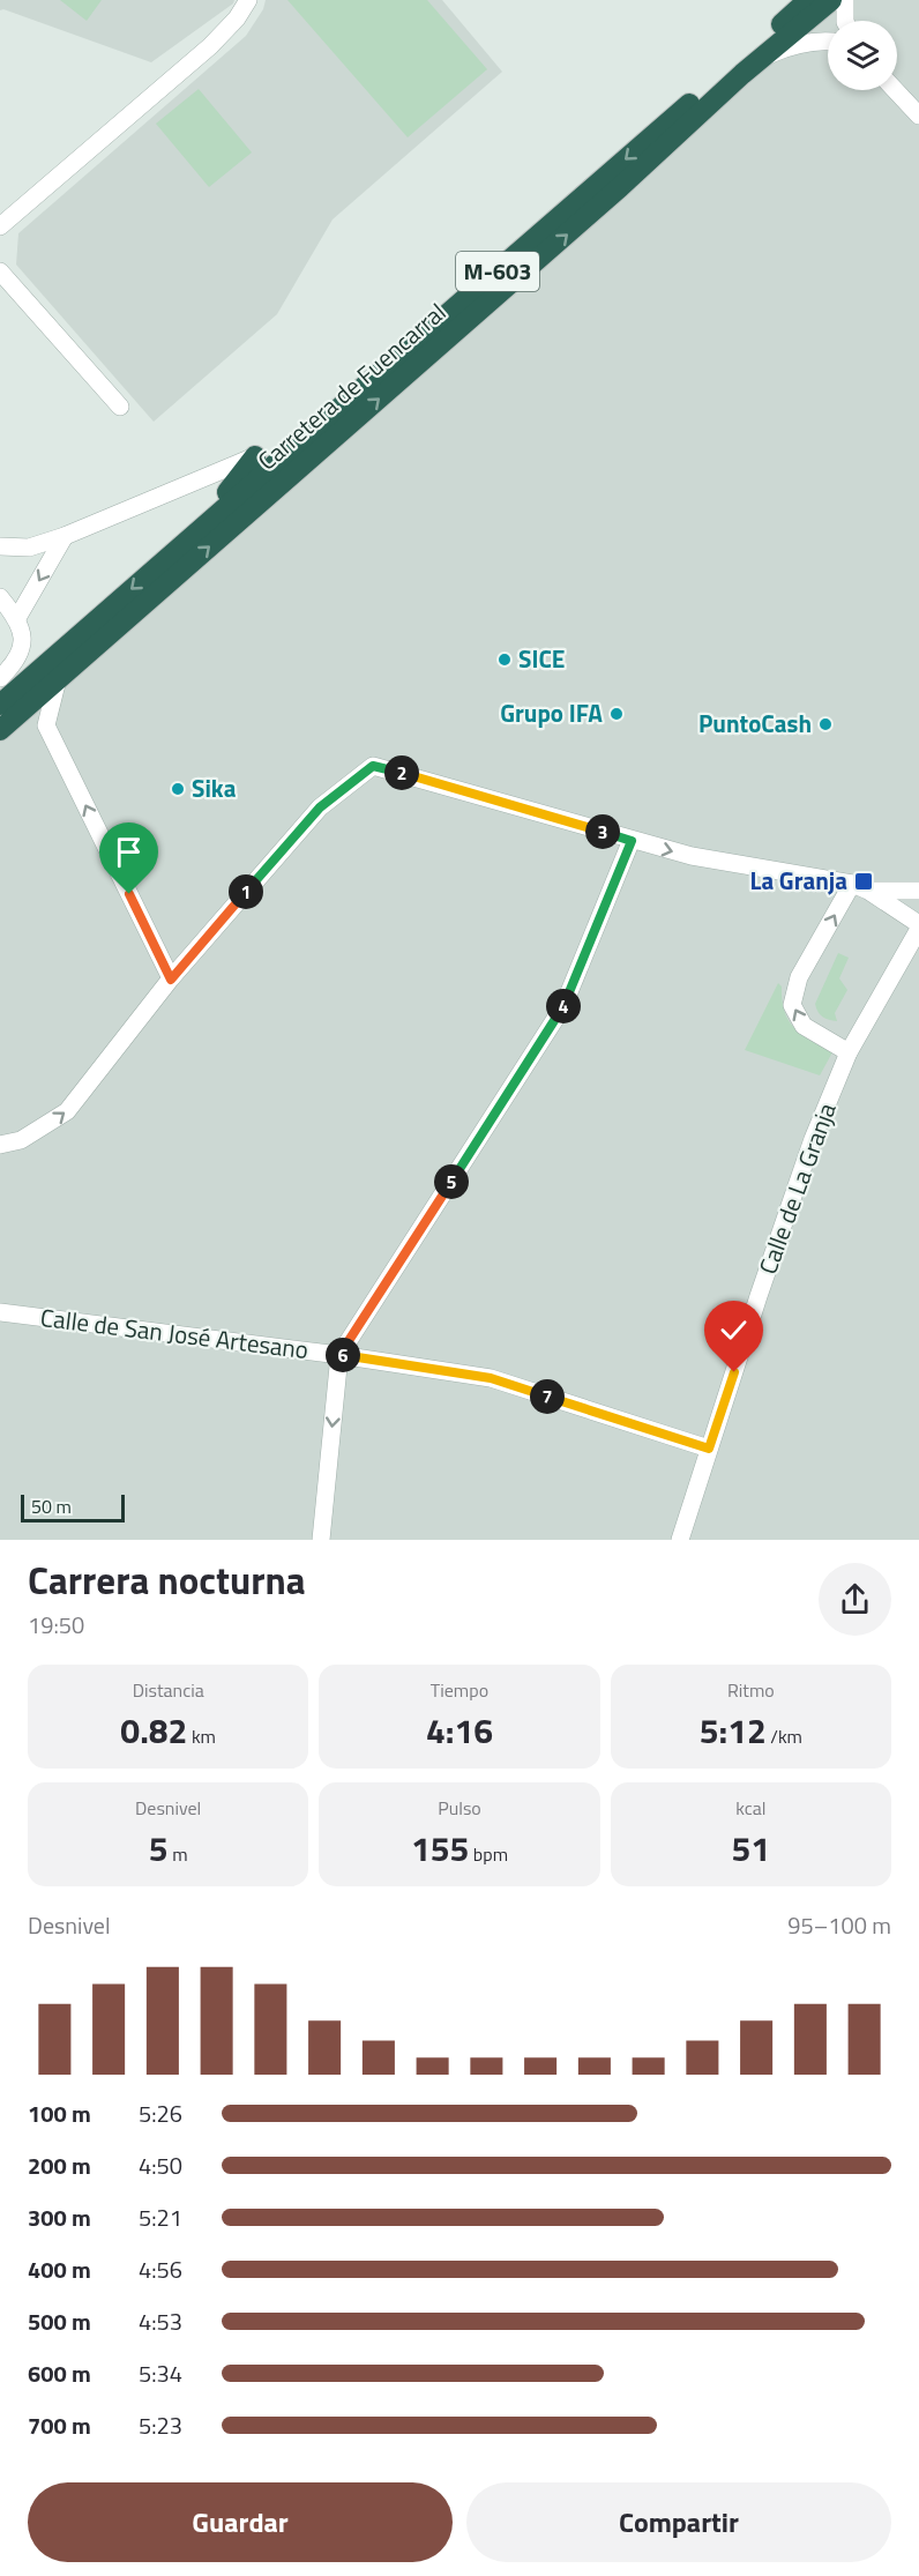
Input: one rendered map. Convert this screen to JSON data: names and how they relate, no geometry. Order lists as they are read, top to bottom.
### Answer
{
  "streets": {
    "highway": ["M-603", "Carretera de Fuencarral"],
    "street": ["Calle de La Granja", "Calle de San José Artesano"]
  },
  "crossings": [
    ["Calle de La Granja", "Calle de San José Artesano"]
  ],
  "places": {
    "other": [
      "SICE",
      "Grupo IFA",
      "PuntoCash",
      "Sika"
    ],
    "transit": ["La Granja"]
  },
  "scale_bar": "50 m",
  "page": {
    "pins": [
      "2",
      "3",
      "1",
      "4",
      "5",
      "6",
      "7"
    ],
    "scale": "50 m",
    "heading": ["Carrera nocturna", "19:50"],
    "stats": [
      ["Distancia", "0.82 km"],
      ["Tiempo", "4:16"],
      ["Ritmo", "5:12 /km"],
      ["Desnivel", "5 m"],
      ["Pulso", "155 bpm"],
      ["kcal", "51"]
    ],
    "chart": ["Desnivel", "95–100 m"],
    "list": [
      {
        "name": "100 m",
        "note": "5:26"
      },
      {
        "name": "200 m",
        "note": "4:50"
      },
      {
        "name": "300 m",
        "note": "5:21"
      },
      {
        "name": "400 m",
        "note": "4:56"
      },
      {
        "name": "500 m",
        "note": "4:53"
      },
      {
        "name": "600 m",
        "note": "5:34"
      },
      {
        "name": "700 m",
        "note": "5:23"
      }
    ],
    "buttons": ["Guardar", "Compartir"]
  }
}
